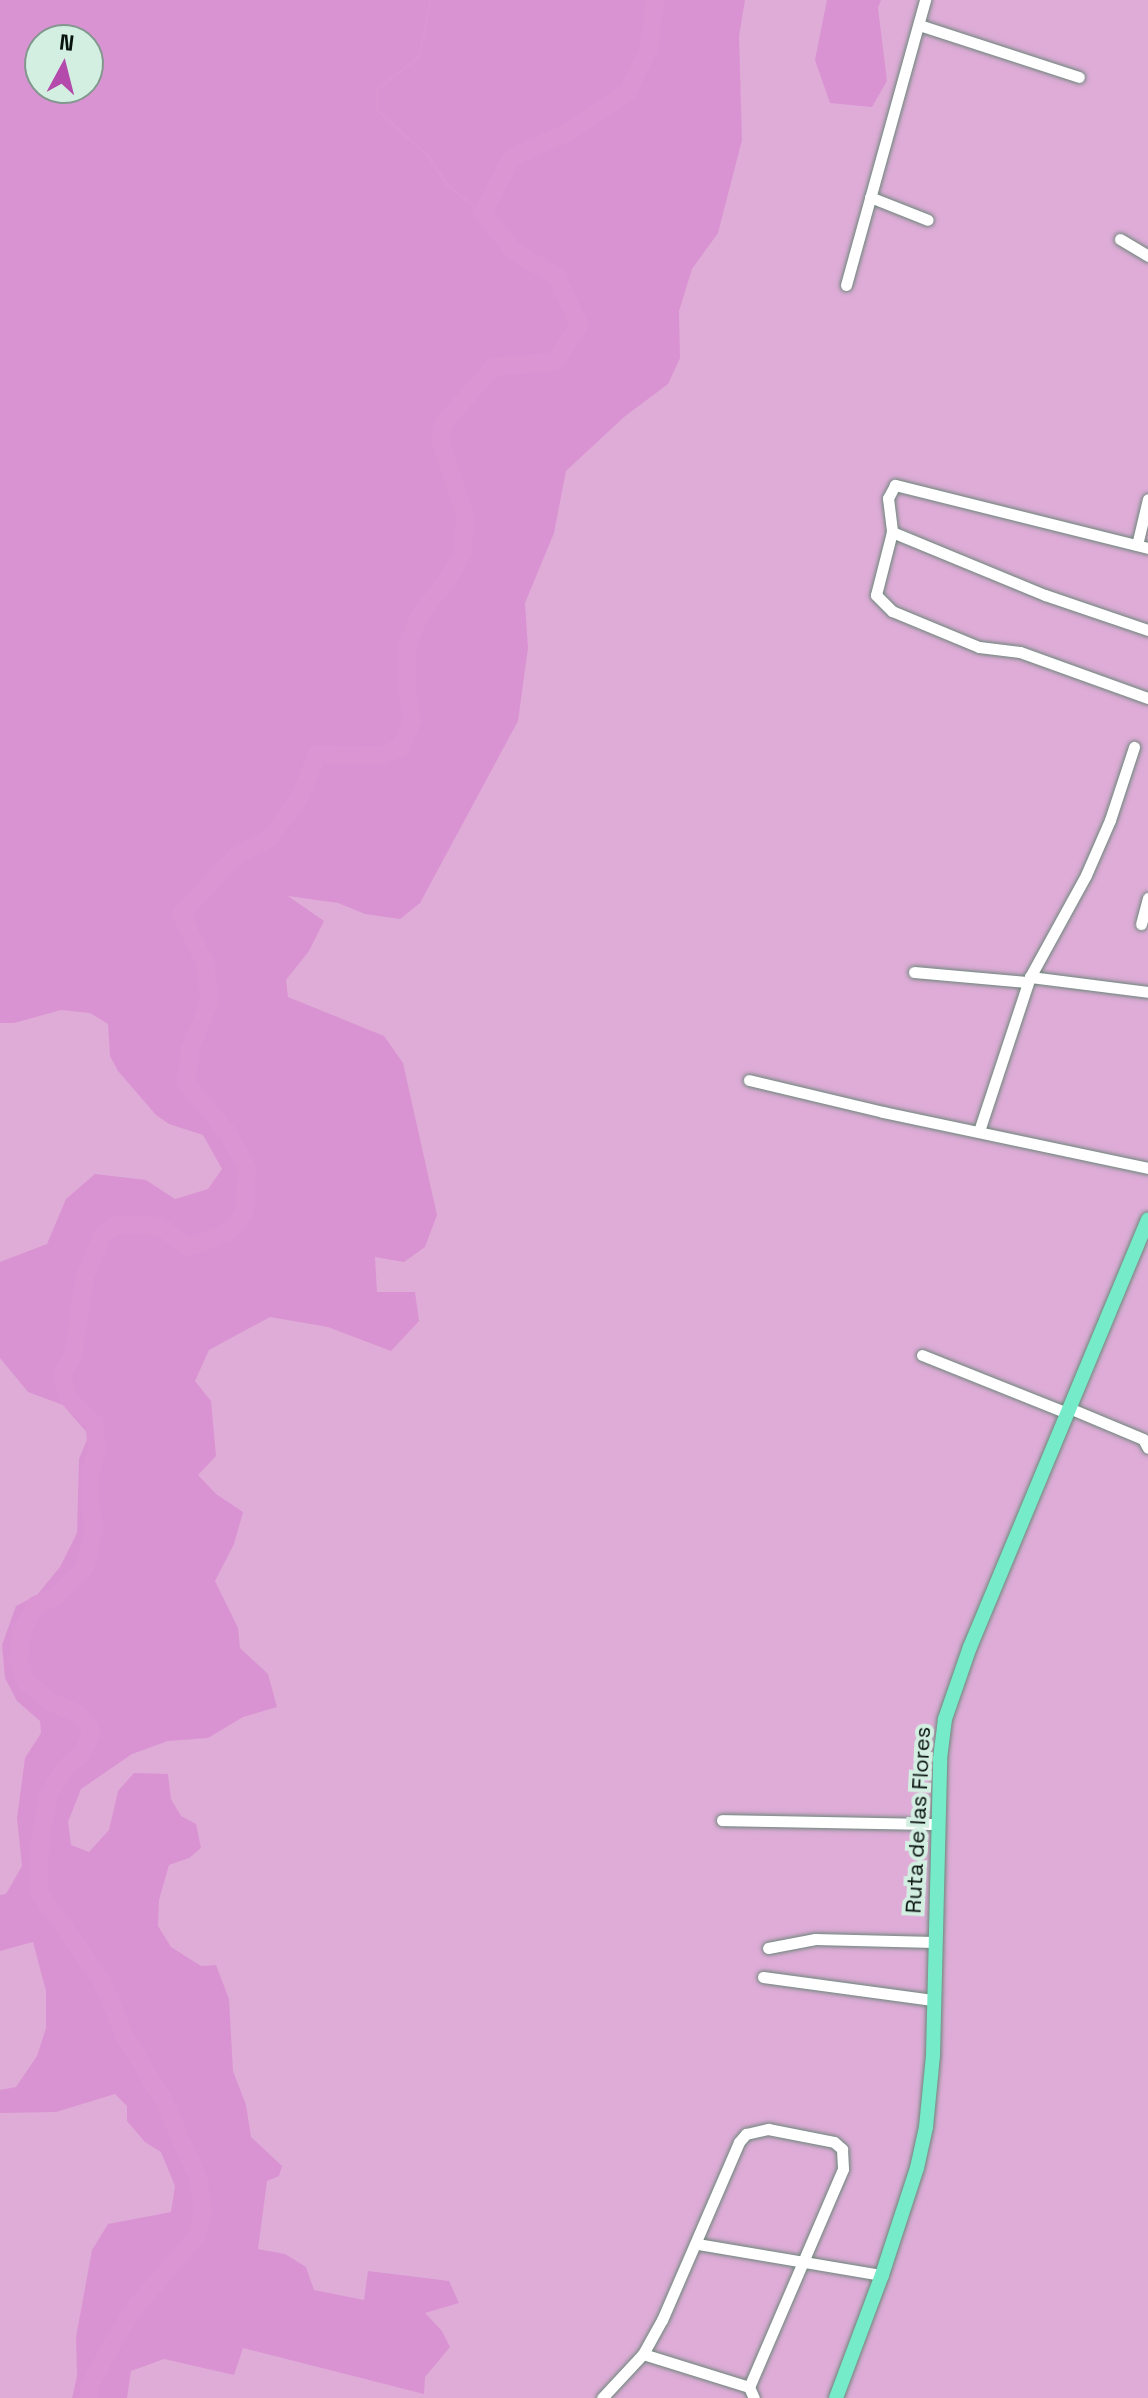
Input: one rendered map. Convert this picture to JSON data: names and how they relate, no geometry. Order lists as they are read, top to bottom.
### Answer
{
  "streets": {
    "main road": ["Ruta de las Flores"]
  },
  "north": "top"
}
